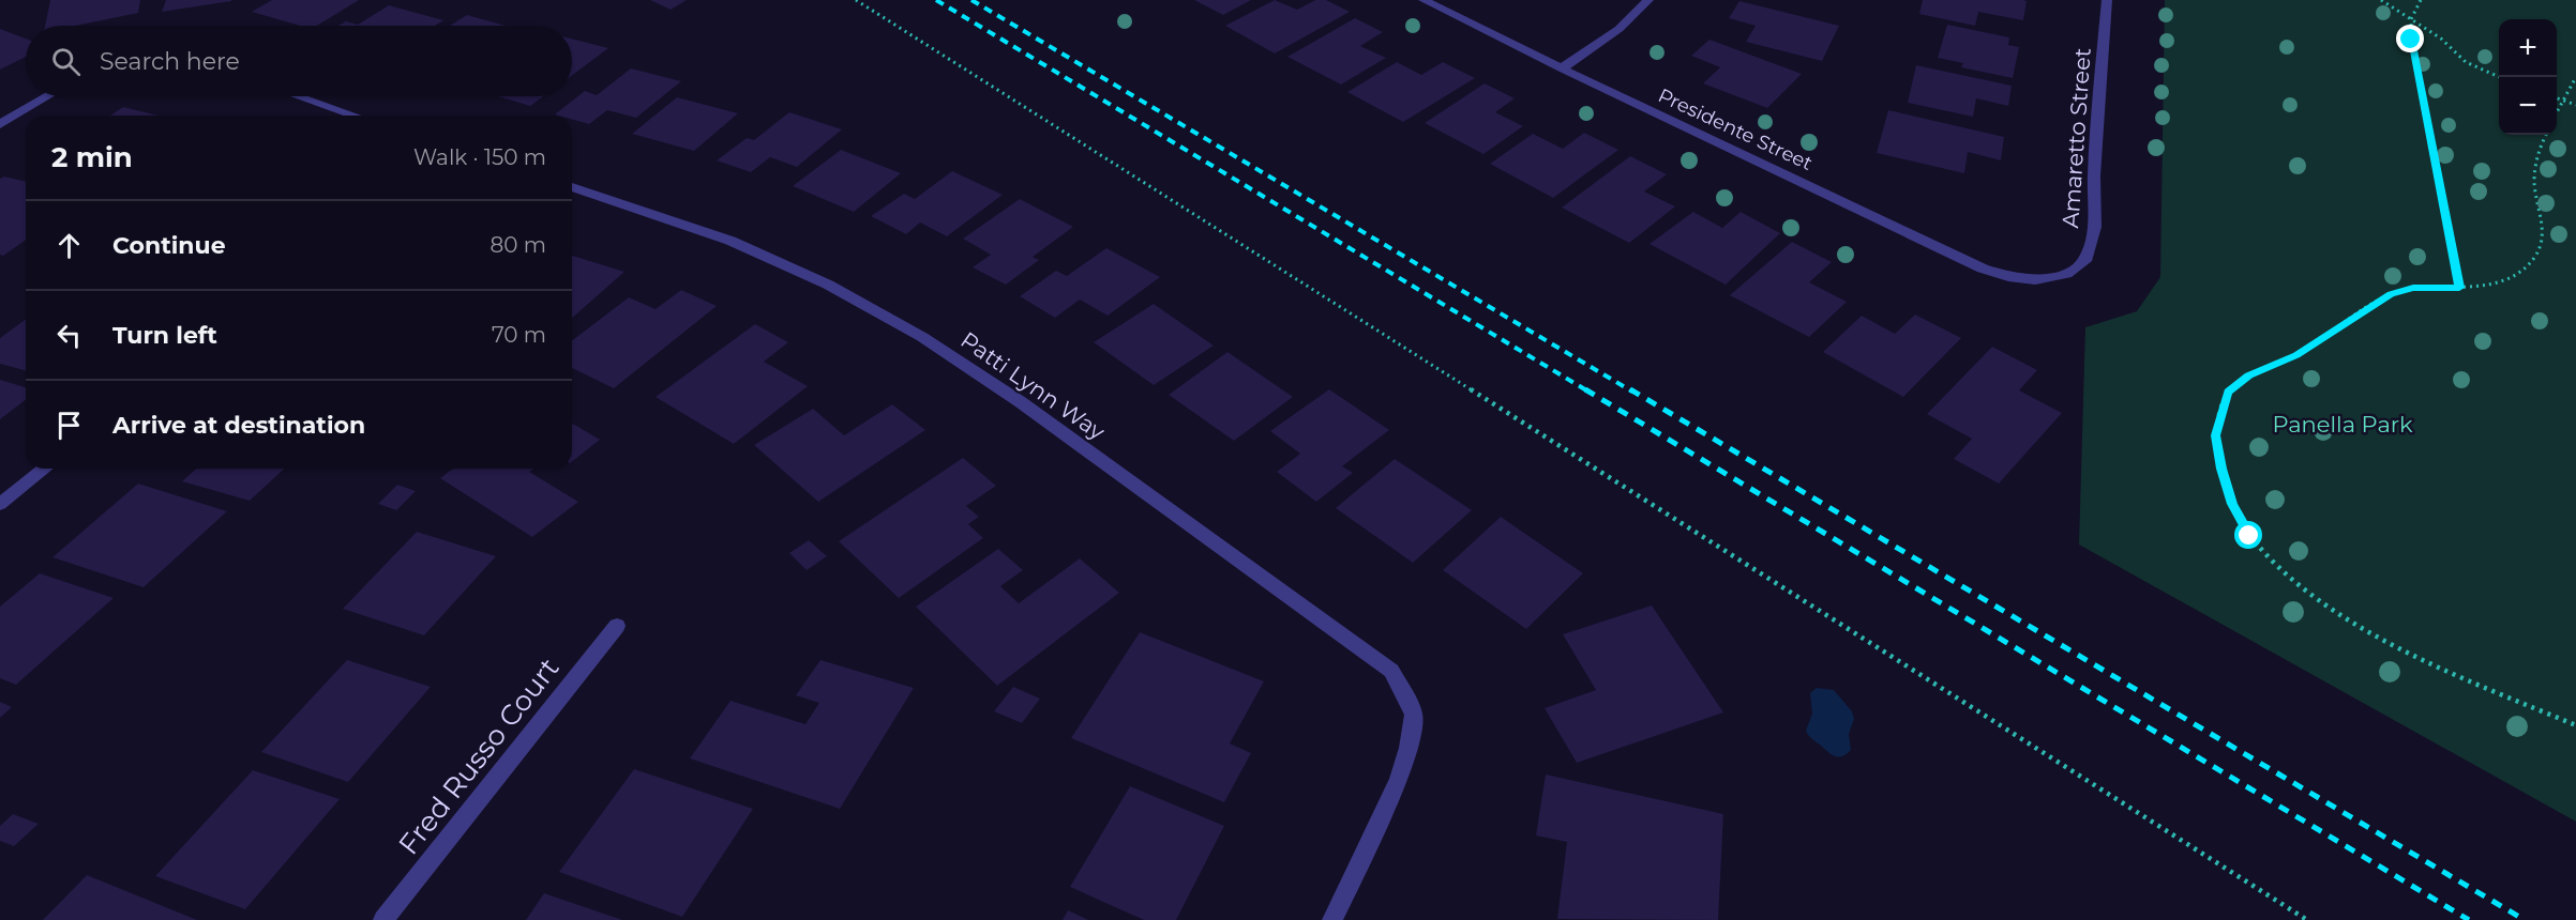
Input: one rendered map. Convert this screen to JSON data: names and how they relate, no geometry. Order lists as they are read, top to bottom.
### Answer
{
  "streets": {
    "street": [
      "Presidente Street",
      "Amaretto Street",
      "Patti Lynn Way",
      "Fred Russo Court"
    ]
  },
  "crossings": [
    ["Presidente Street", "Amaretto Street"]
  ],
  "parks": ["Panella Park"],
  "page": {
    "map_buttons": ["+", "−"],
    "search": "Search here",
    "heading": ["2 min", "Walk · 150 m"],
    "list": [
      ["Continue", "80 m"],
      ["Turn left", "70 m"],
      "Arrive at destination"
    ]
  }
}
